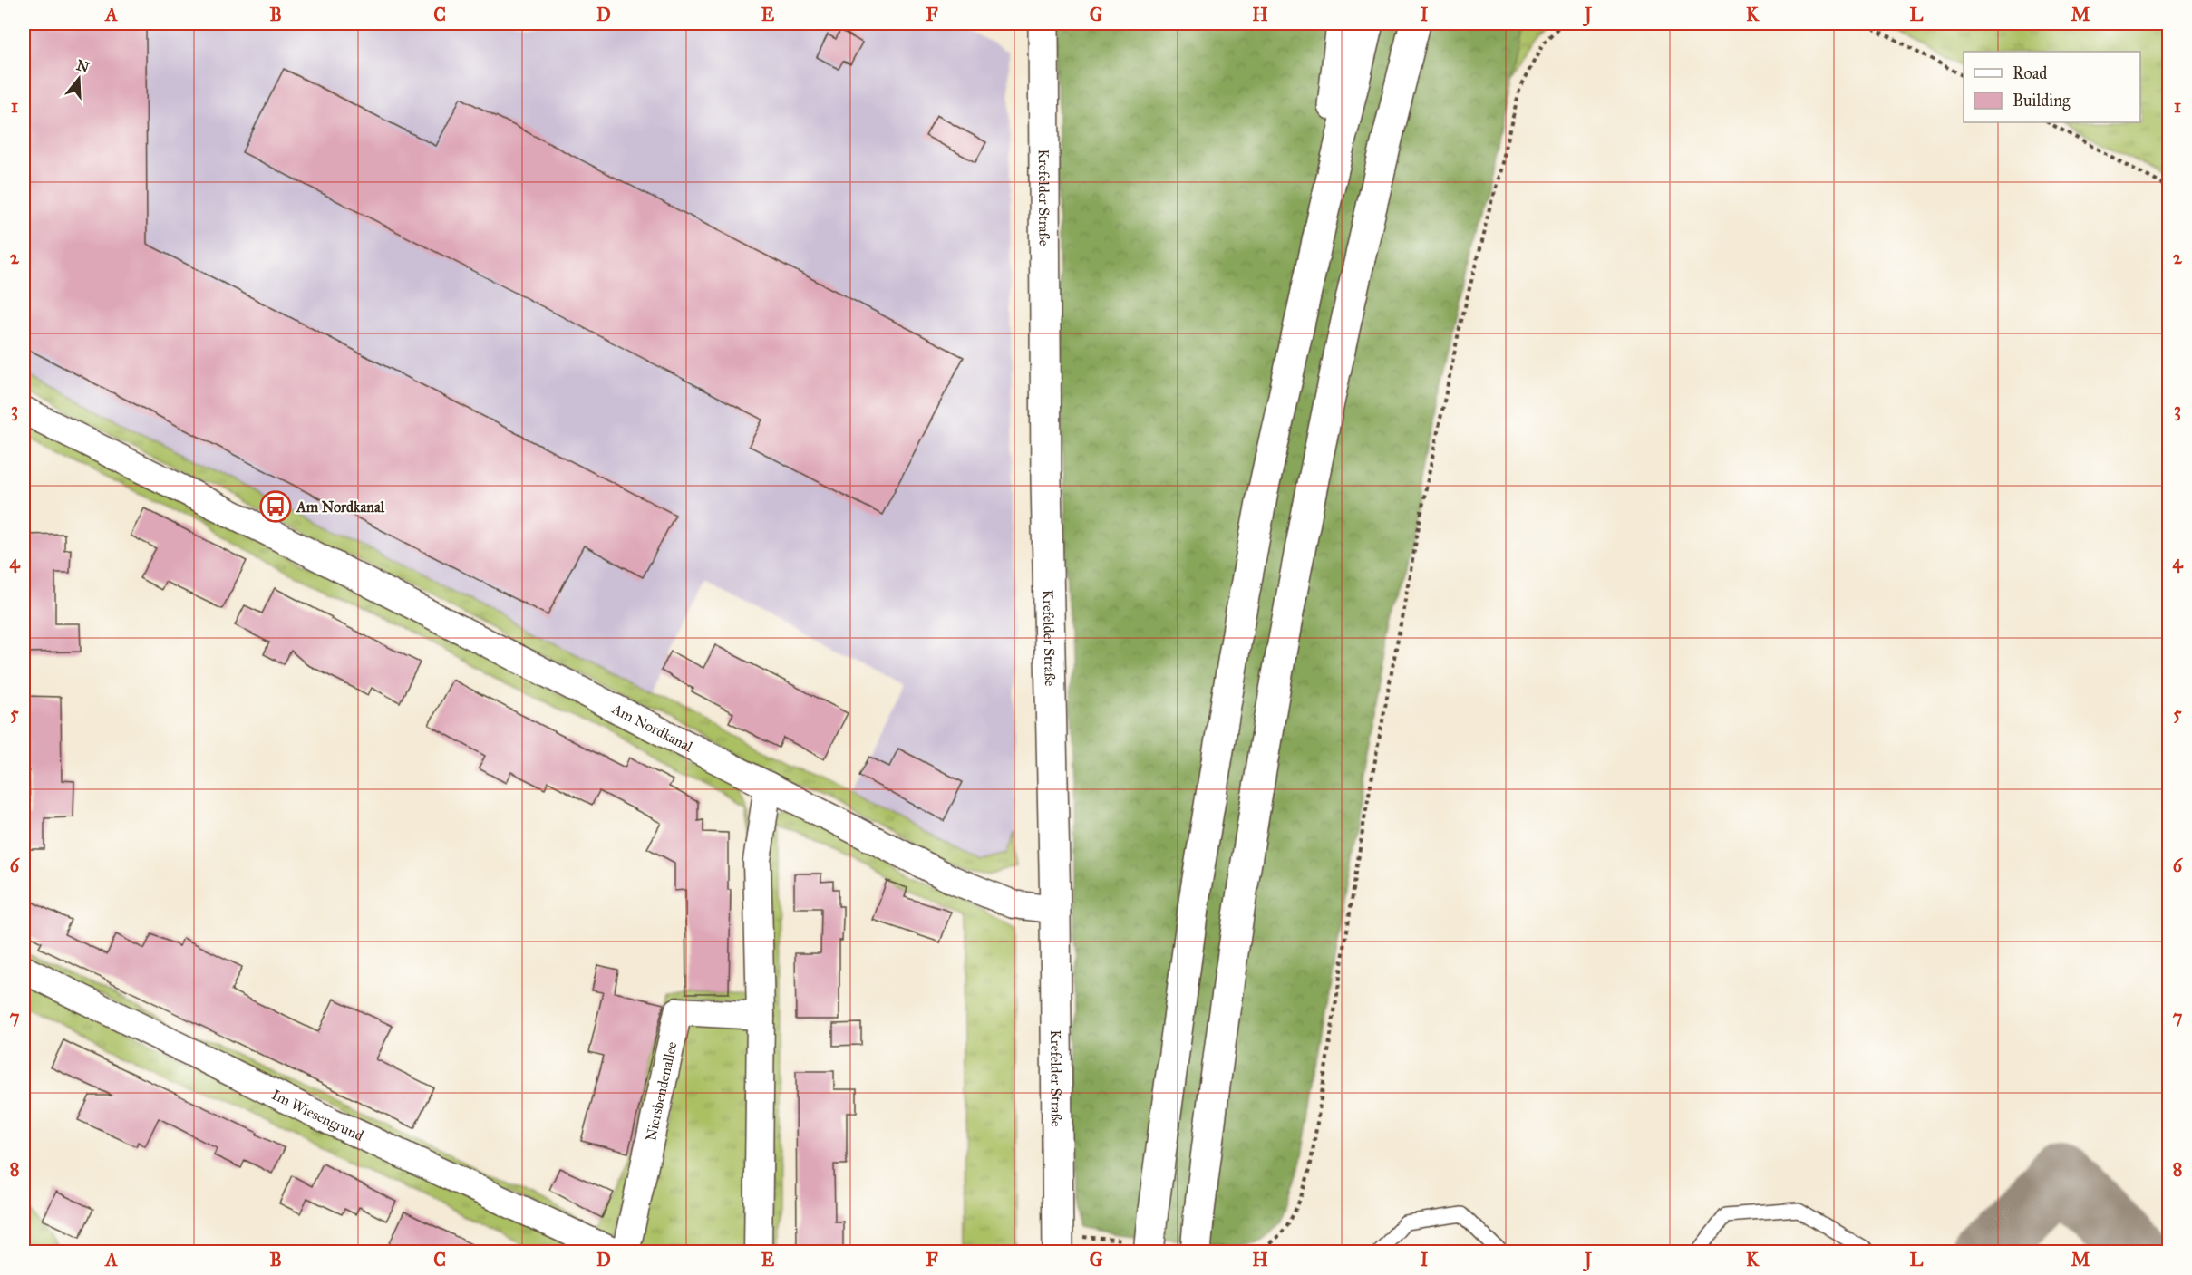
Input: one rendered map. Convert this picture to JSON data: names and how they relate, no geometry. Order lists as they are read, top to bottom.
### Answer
{
  "streets": {
    "main road": ["Krefelder Straße"],
    "street": ["Am Nordkanal", "Niersbendenallee", "Im Wiesengrund"]
  },
  "crossings": [
    ["Krefelder Straße", "Am Nordkanal"]
  ],
  "places": {
    "bus stop": ["Am Nordkanal"]
  },
  "legend": ["Road", "Building"],
  "north": "top",
  "grid": {
    "columns": [
      "A",
      "B",
      "C",
      "D",
      "E",
      "F",
      "G",
      "H",
      "I",
      "J",
      "K",
      "L",
      "M"
    ],
    "rows": [
      "1",
      "2",
      "3",
      "4",
      "5",
      "6",
      "7",
      "8"
    ]
  }
}
